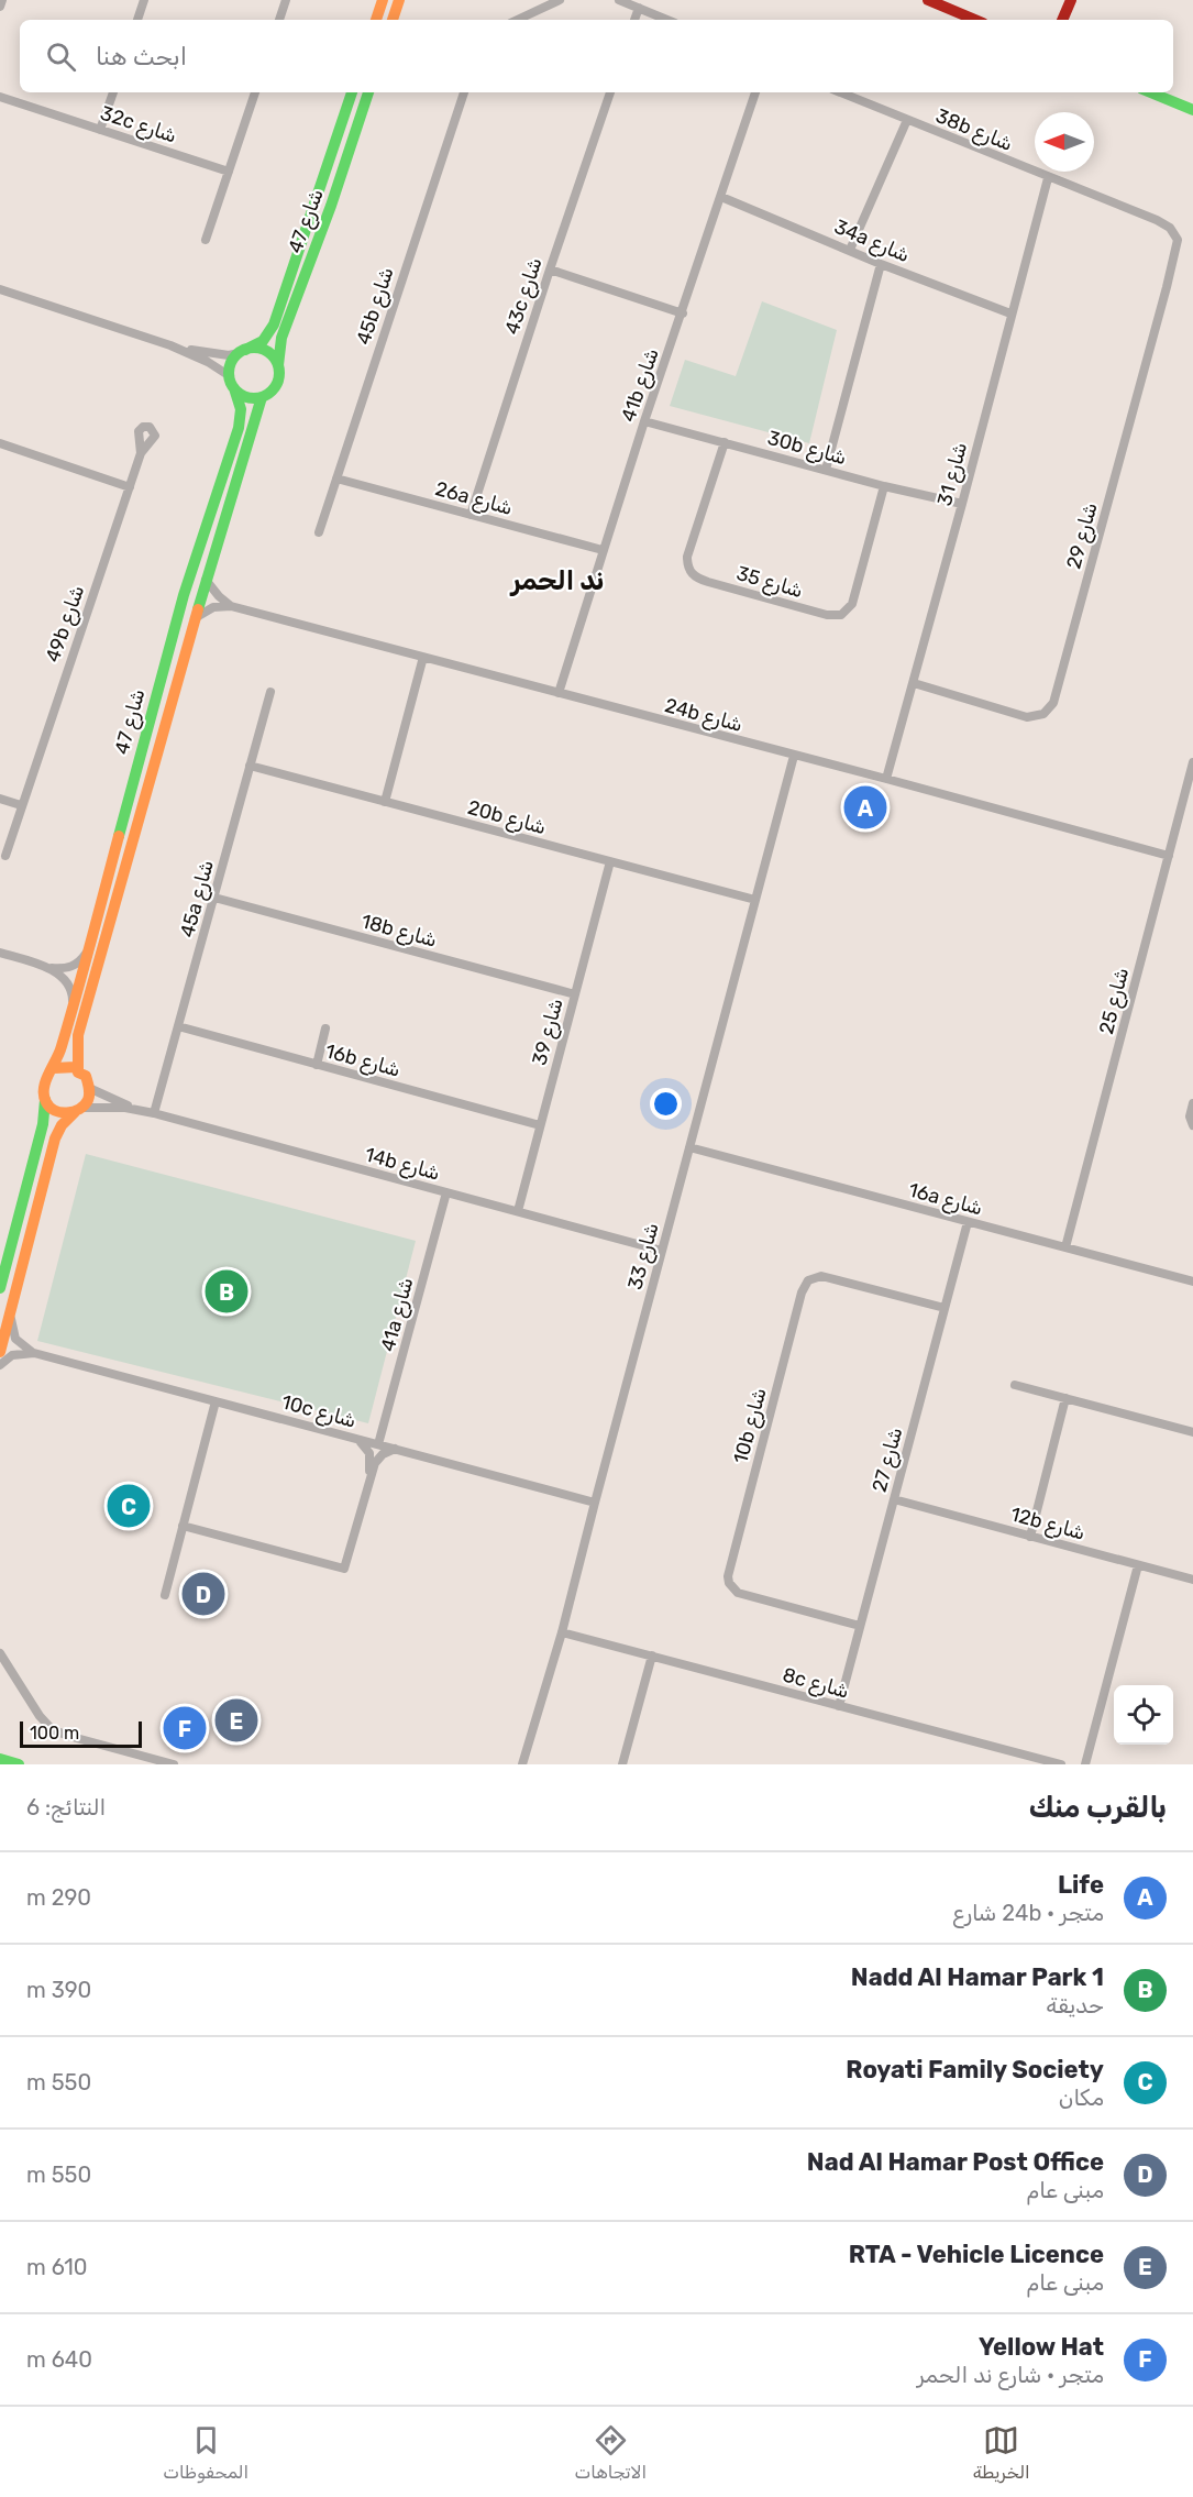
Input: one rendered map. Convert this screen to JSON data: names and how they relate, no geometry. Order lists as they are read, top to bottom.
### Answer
{
  "streets": {
    "street": [
      "32c شارع",
      "38b شارع",
      "شارع 47",
      "34a شارع",
      "43c شارع",
      "45b شارع",
      "41b شارع",
      "30b شارع",
      "شارع 31",
      "26a شارع",
      "شارع 29",
      "شارع 35",
      "49b شارع",
      "24b شارع",
      "20b شارع",
      "45a شارع",
      "18b شارع",
      "شارع 25",
      "شارع 39",
      "16b شارع",
      "14b شارع",
      "16a شارع",
      "شارع 33",
      "41a شارع",
      "10c شارع",
      "10b شارع",
      "شارع 27",
      "12b شارع",
      "8c شارع"
    ]
  },
  "crossings": [
    ["38b شارع", "شارع 31"],
    ["38b شارع", "شارع 29"],
    ["شارع 47", "14b شارع"],
    ["34a شارع", "41b شارع"],
    ["34a شارع", "شارع 31"],
    ["43c شارع", "26a شارع"],
    ["45b شارع", "26a شارع"],
    ["41b شارع", "30b شارع"],
    ["41b شارع", "26a شارع"],
    ["41b شارع", "24b شارع"],
    ["30b شارع", "شارع 31"],
    ["30b شارع", "شارع 35"],
    ["شارع 31", "شارع 29"],
    ["شارع 31", "24b شارع"],
    ["24b شارع", "شارع 25"],
    ["24b شارع", "شارع 33"],
    ["20b شارع", "45a شارع"],
    ["20b شارع", "شارع 39"],
    ["20b شارع", "شارع 33"],
    ["45a شارع", "18b شارع"],
    ["45a شارع", "16b شارع"],
    ["45a شارع", "14b شارع"],
    ["18b شارع", "شارع 39"],
    ["شارع 25", "16a شارع"],
    ["شارع 39", "16b شارع"],
    ["شارع 39", "14b شارع"],
    ["14b شارع", "شارع 33"],
    ["14b شارع", "41a شارع"],
    ["16a شارع", "شارع 33"],
    ["16a شارع", "شارع 27"],
    ["شارع 33", "10c شارع"],
    ["شارع 33", "8c شارع"],
    ["41a شارع", "10c شارع"],
    ["10b شارع", "شارع 27"],
    ["شارع 27", "12b شارع"],
    ["شارع 27", "8c شارع"]
  ],
  "districts": ["ند الحمر"],
  "scale_bar": "100 m",
  "north": "left",
  "page": {
    "search": "ابحث هنا",
    "pins": [
      "A",
      "B",
      "C",
      "D",
      "E",
      "F"
    ],
    "scale": "100 m",
    "heading": ["بالقرب منك", "النتائج: 6"],
    "list": [
      {
        "mark": "A",
        "name": "Life",
        "note": "متجر · 24b شارع",
        "value": "290 m"
      },
      {
        "mark": "B",
        "name": "Nadd Al Hamar Park 1",
        "note": "حديقة",
        "value": "390 m"
      },
      {
        "mark": "C",
        "name": "Royati Family Society",
        "note": "مكان",
        "value": "550 m"
      },
      {
        "mark": "D",
        "name": "Nad Al Hamar Post Office",
        "note": "مبنى عام",
        "value": "550 m"
      },
      {
        "mark": "E",
        "name": "RTA - Vehicle Licence",
        "note": "مبنى عام",
        "value": "610 m"
      },
      {
        "mark": "F",
        "name": "Yellow Hat",
        "note": "متجر · شارع ند الحمر",
        "value": "640 m"
      }
    ],
    "nav": ["الخريطة", "الاتجاهات", "المحفوظات"]
  }
}
